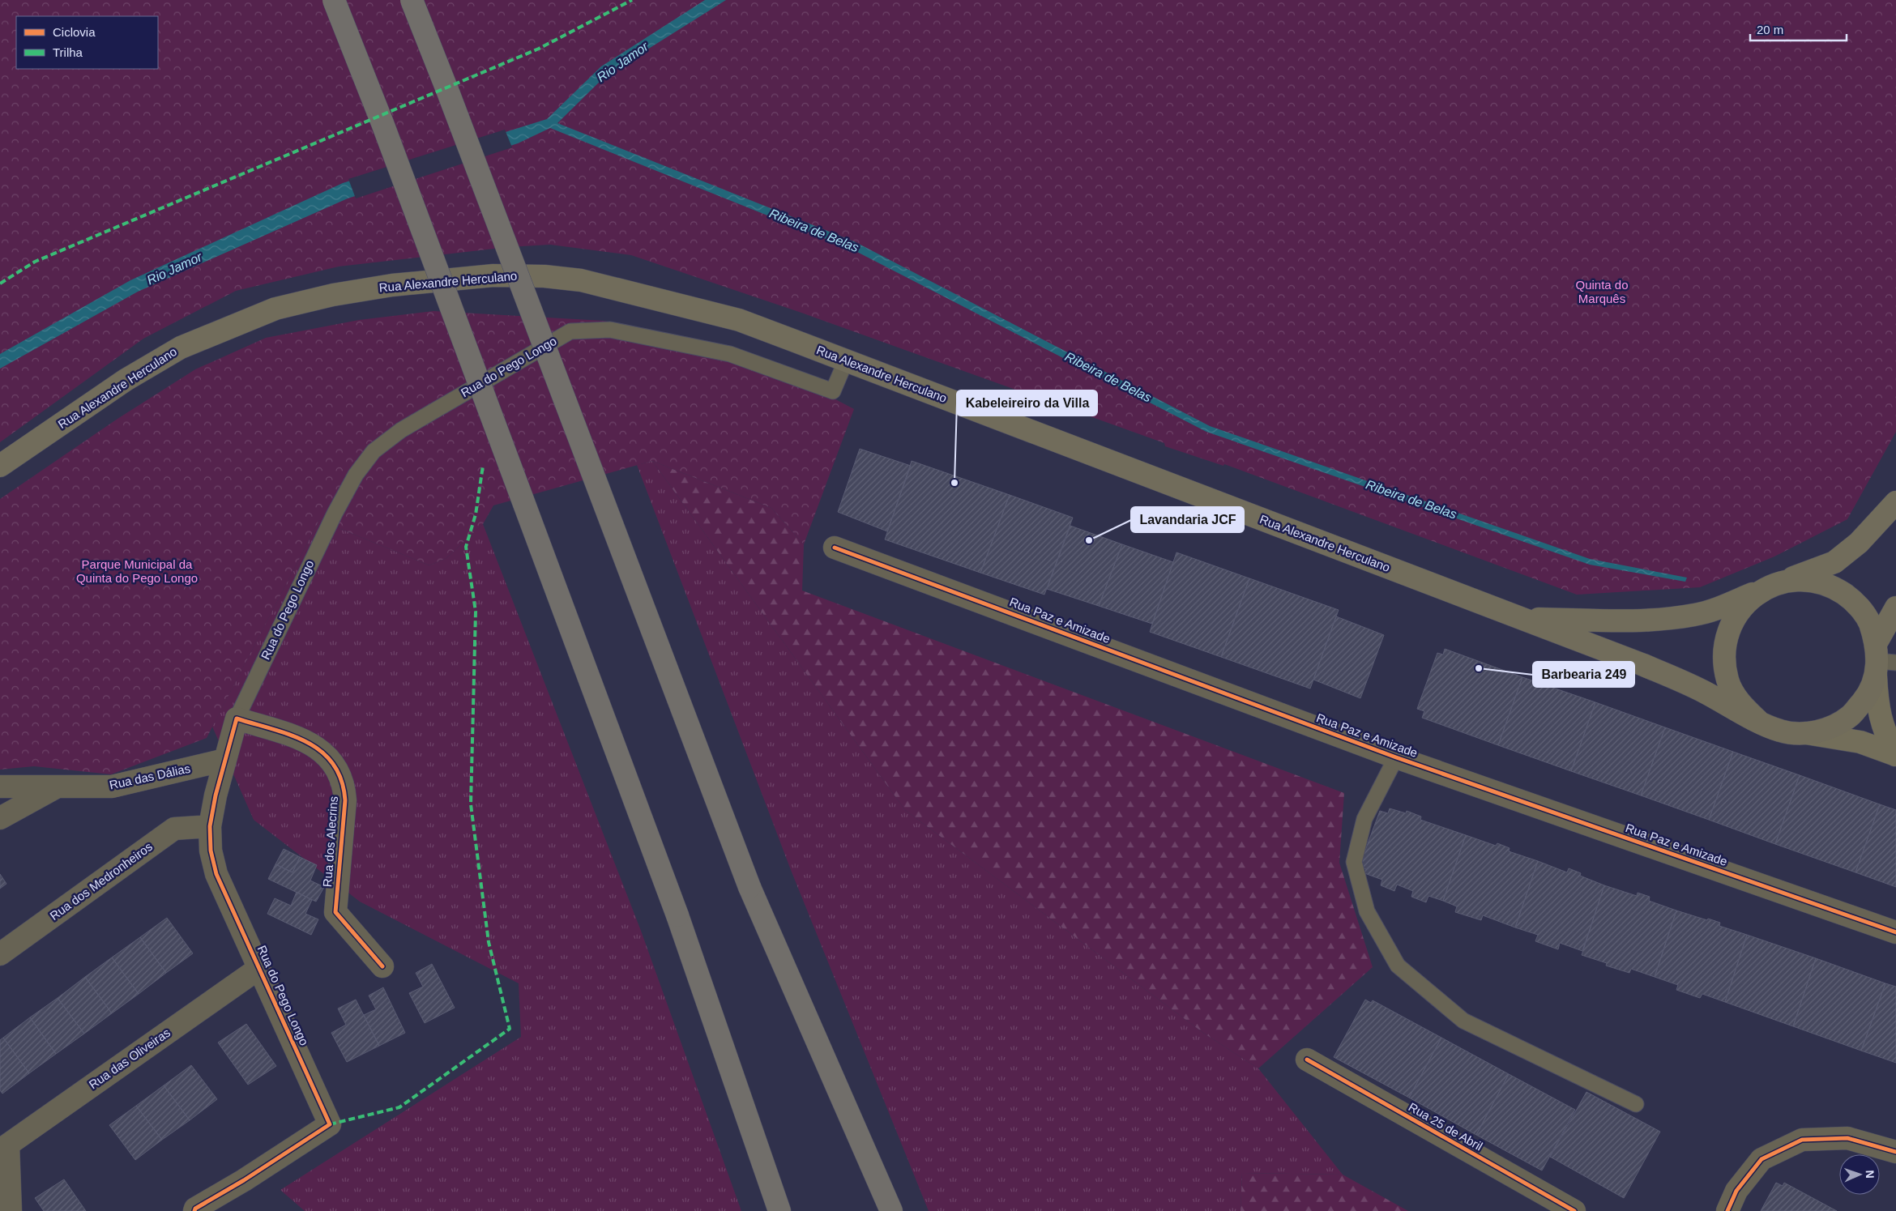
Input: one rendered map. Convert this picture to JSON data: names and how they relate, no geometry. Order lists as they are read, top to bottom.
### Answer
{
  "streets": {
    "main road": ["Rua Alexandre Herculano"],
    "street": [
      "Rua do Pego Longo",
      "Rua Paz e Amizade",
      "Rua das Dálias",
      "Rua dos Alecrins",
      "Rua dos Medronheiros",
      "Rua das Oliveiras",
      "Rua 25 de Abril"
    ]
  },
  "crossings": [
    ["Rua Alexandre Herculano", "Rua do Pego Longo"],
    ["Rua do Pego Longo", "Rua das Dálias"],
    ["Rua do Pego Longo", "Rua dos Alecrins"],
    ["Rua do Pego Longo", "Rua dos Medronheiros"],
    ["Rua do Pego Longo", "Rua das Oliveiras"]
  ],
  "water": ["Rio Jamor", "Ribeira de Belas"],
  "parks": ["Quinta do Marquês", "Parque Municipal da Quinta do Pego Longo"],
  "places": ["Kabeleireiro da Villa", "Lavandaria JCF", "Barbearia 249"],
  "legend": ["Ciclovia", "Trilha"],
  "scale_bar": "20 m",
  "north": "right"
}
